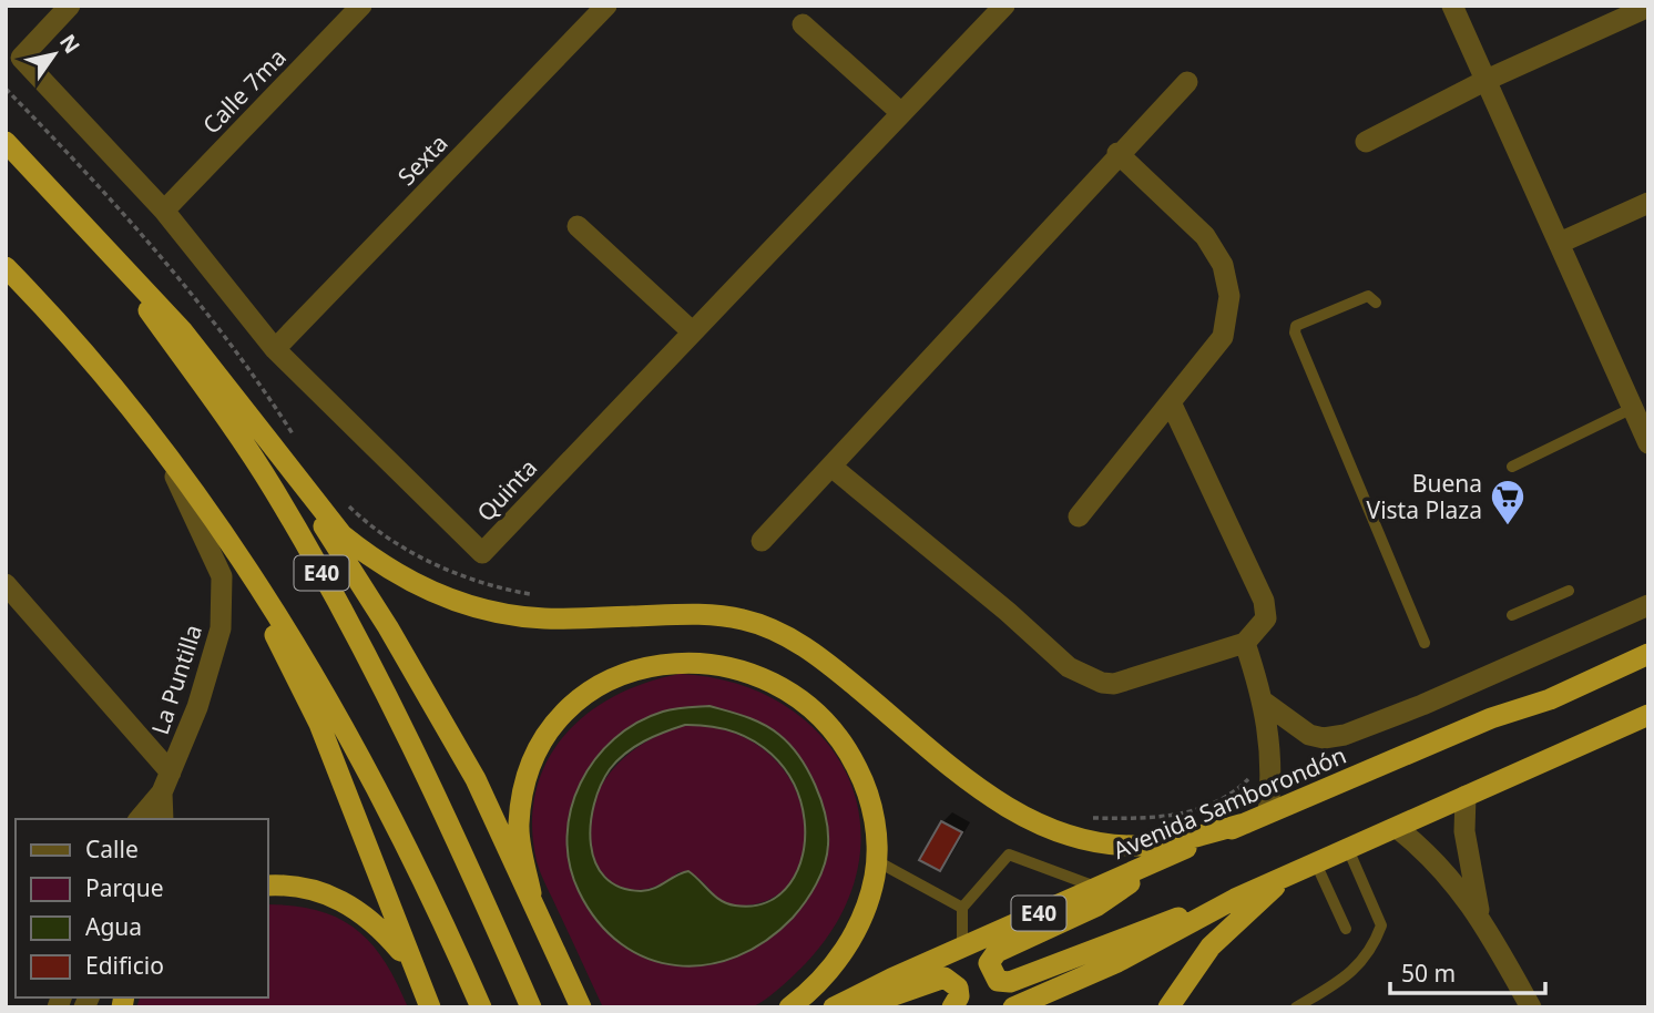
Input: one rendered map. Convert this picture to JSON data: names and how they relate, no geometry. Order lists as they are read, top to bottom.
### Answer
{
  "streets": {
    "highway": ["E40", "Avenida Samborondón"],
    "street": [
      "Calle 7ma",
      "Sexta",
      "Quinta",
      "La Puntilla"
    ]
  },
  "crossings": [
    ["Calle 7ma", "Quinta"],
    ["Sexta", "Quinta"],
    ["E40", "La Puntilla"]
  ],
  "places": {
    "supermarket": ["Buena Vista Plaza"]
  },
  "legend": [
    "Calle",
    "Parque",
    "Agua",
    "Edificio"
  ],
  "scale_bar": "50 m",
  "north": "top right"
}
